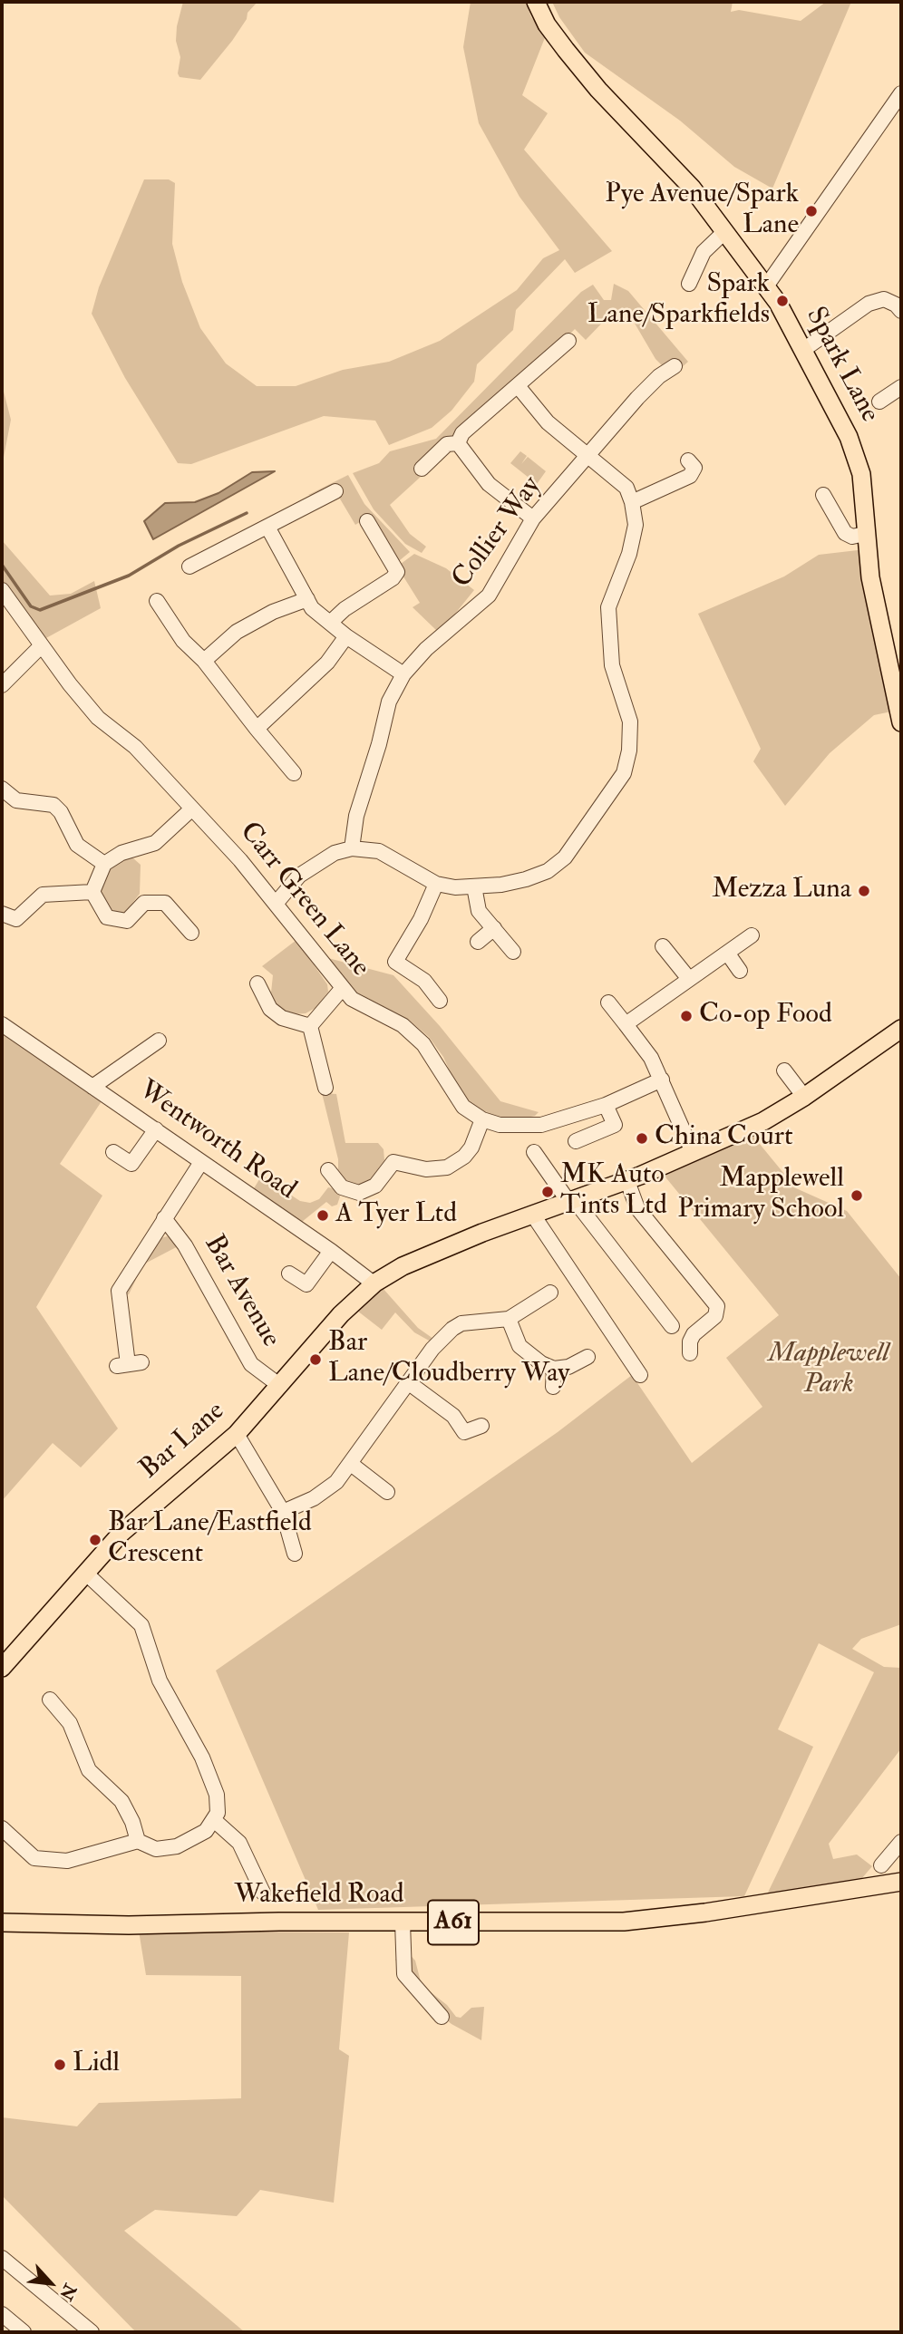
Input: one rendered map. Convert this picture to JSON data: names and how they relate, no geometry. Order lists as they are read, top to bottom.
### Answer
{
  "streets": {
    "main road": [
      "Spark Lane",
      "Bar Lane",
      "Wakefield Road",
      "A61"
    ],
    "street": [
      "Collier Way",
      "Carr Green Lane",
      "Wentworth Road",
      "Bar Avenue"
    ]
  },
  "crossings": [
    ["Wentworth Road", "Bar Lane"],
    ["Bar Avenue", "Bar Lane"]
  ],
  "parks": ["Mapplewell Park"],
  "places": [
    "Pye Avenue/Spark Lane",
    "Spark Lane/Sparkfields",
    "Mezza Luna",
    "Co-op Food",
    "China Court",
    "MK Auto Tints Ltd",
    "Mapplewell Primary School",
    "A Tyer Ltd",
    "Bar Lane/Cloudberry Way",
    "Bar Lane/Eastfield Crescent",
    "Lidl"
  ],
  "north": "bottom right"
}
